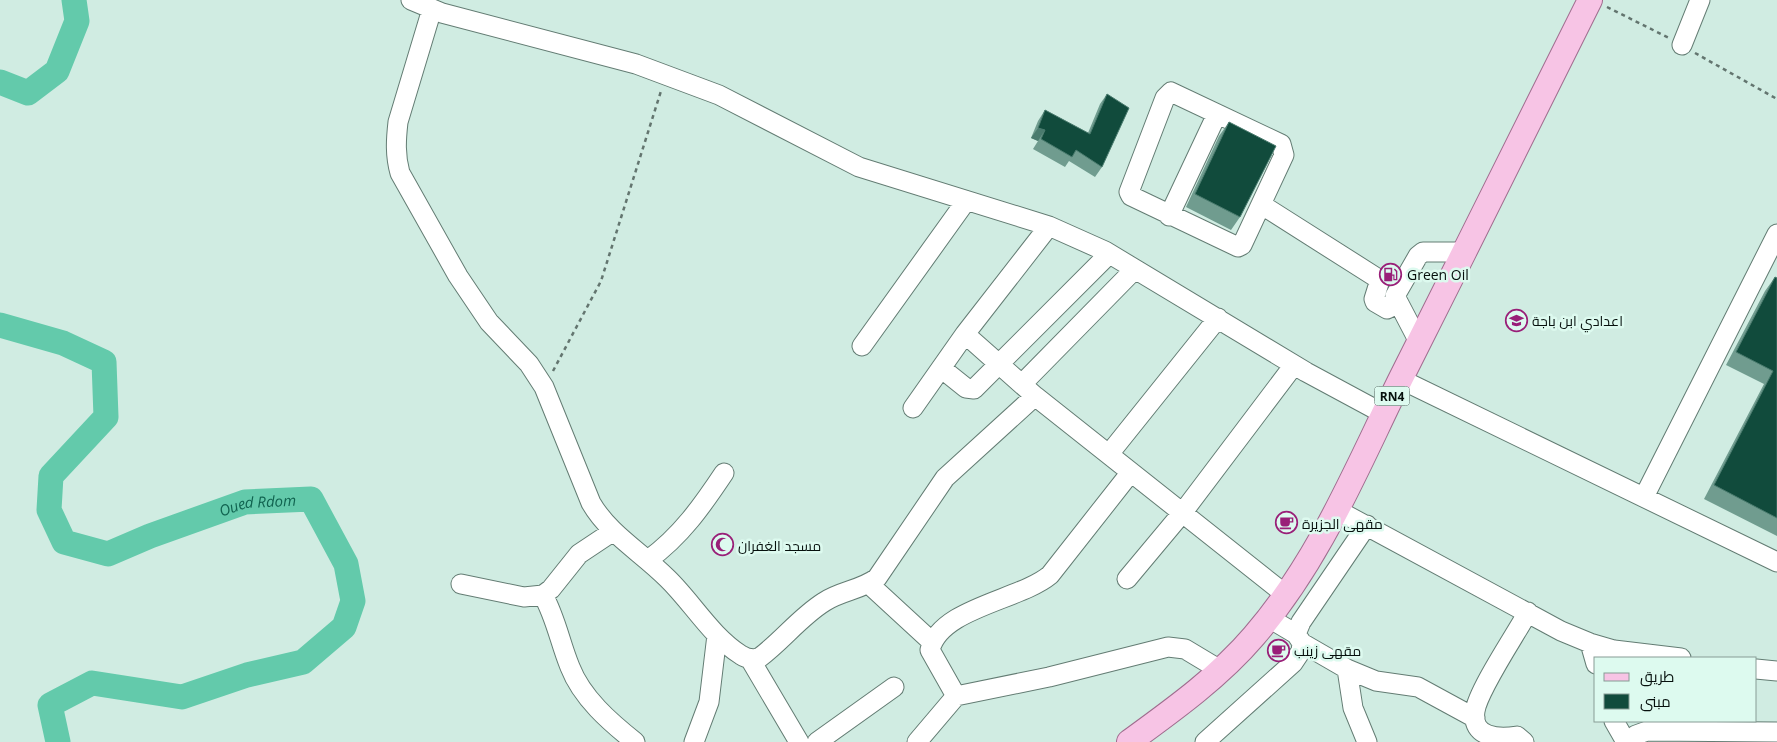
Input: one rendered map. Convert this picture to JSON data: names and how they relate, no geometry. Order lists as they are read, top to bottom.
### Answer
{
  "streets": {
    "main road": ["RN4"]
  },
  "water": ["Oued Rdom"],
  "places": {
    "fuel station": ["Green Oil"],
    "school or university": ["اعدادي ابن باجة"],
    "cafe": ["مقهى الجزيرة", "مقهى زينب"],
    "mosque": ["مسجد الغفران"]
  },
  "legend": ["طريق", "مبنى"]
}
